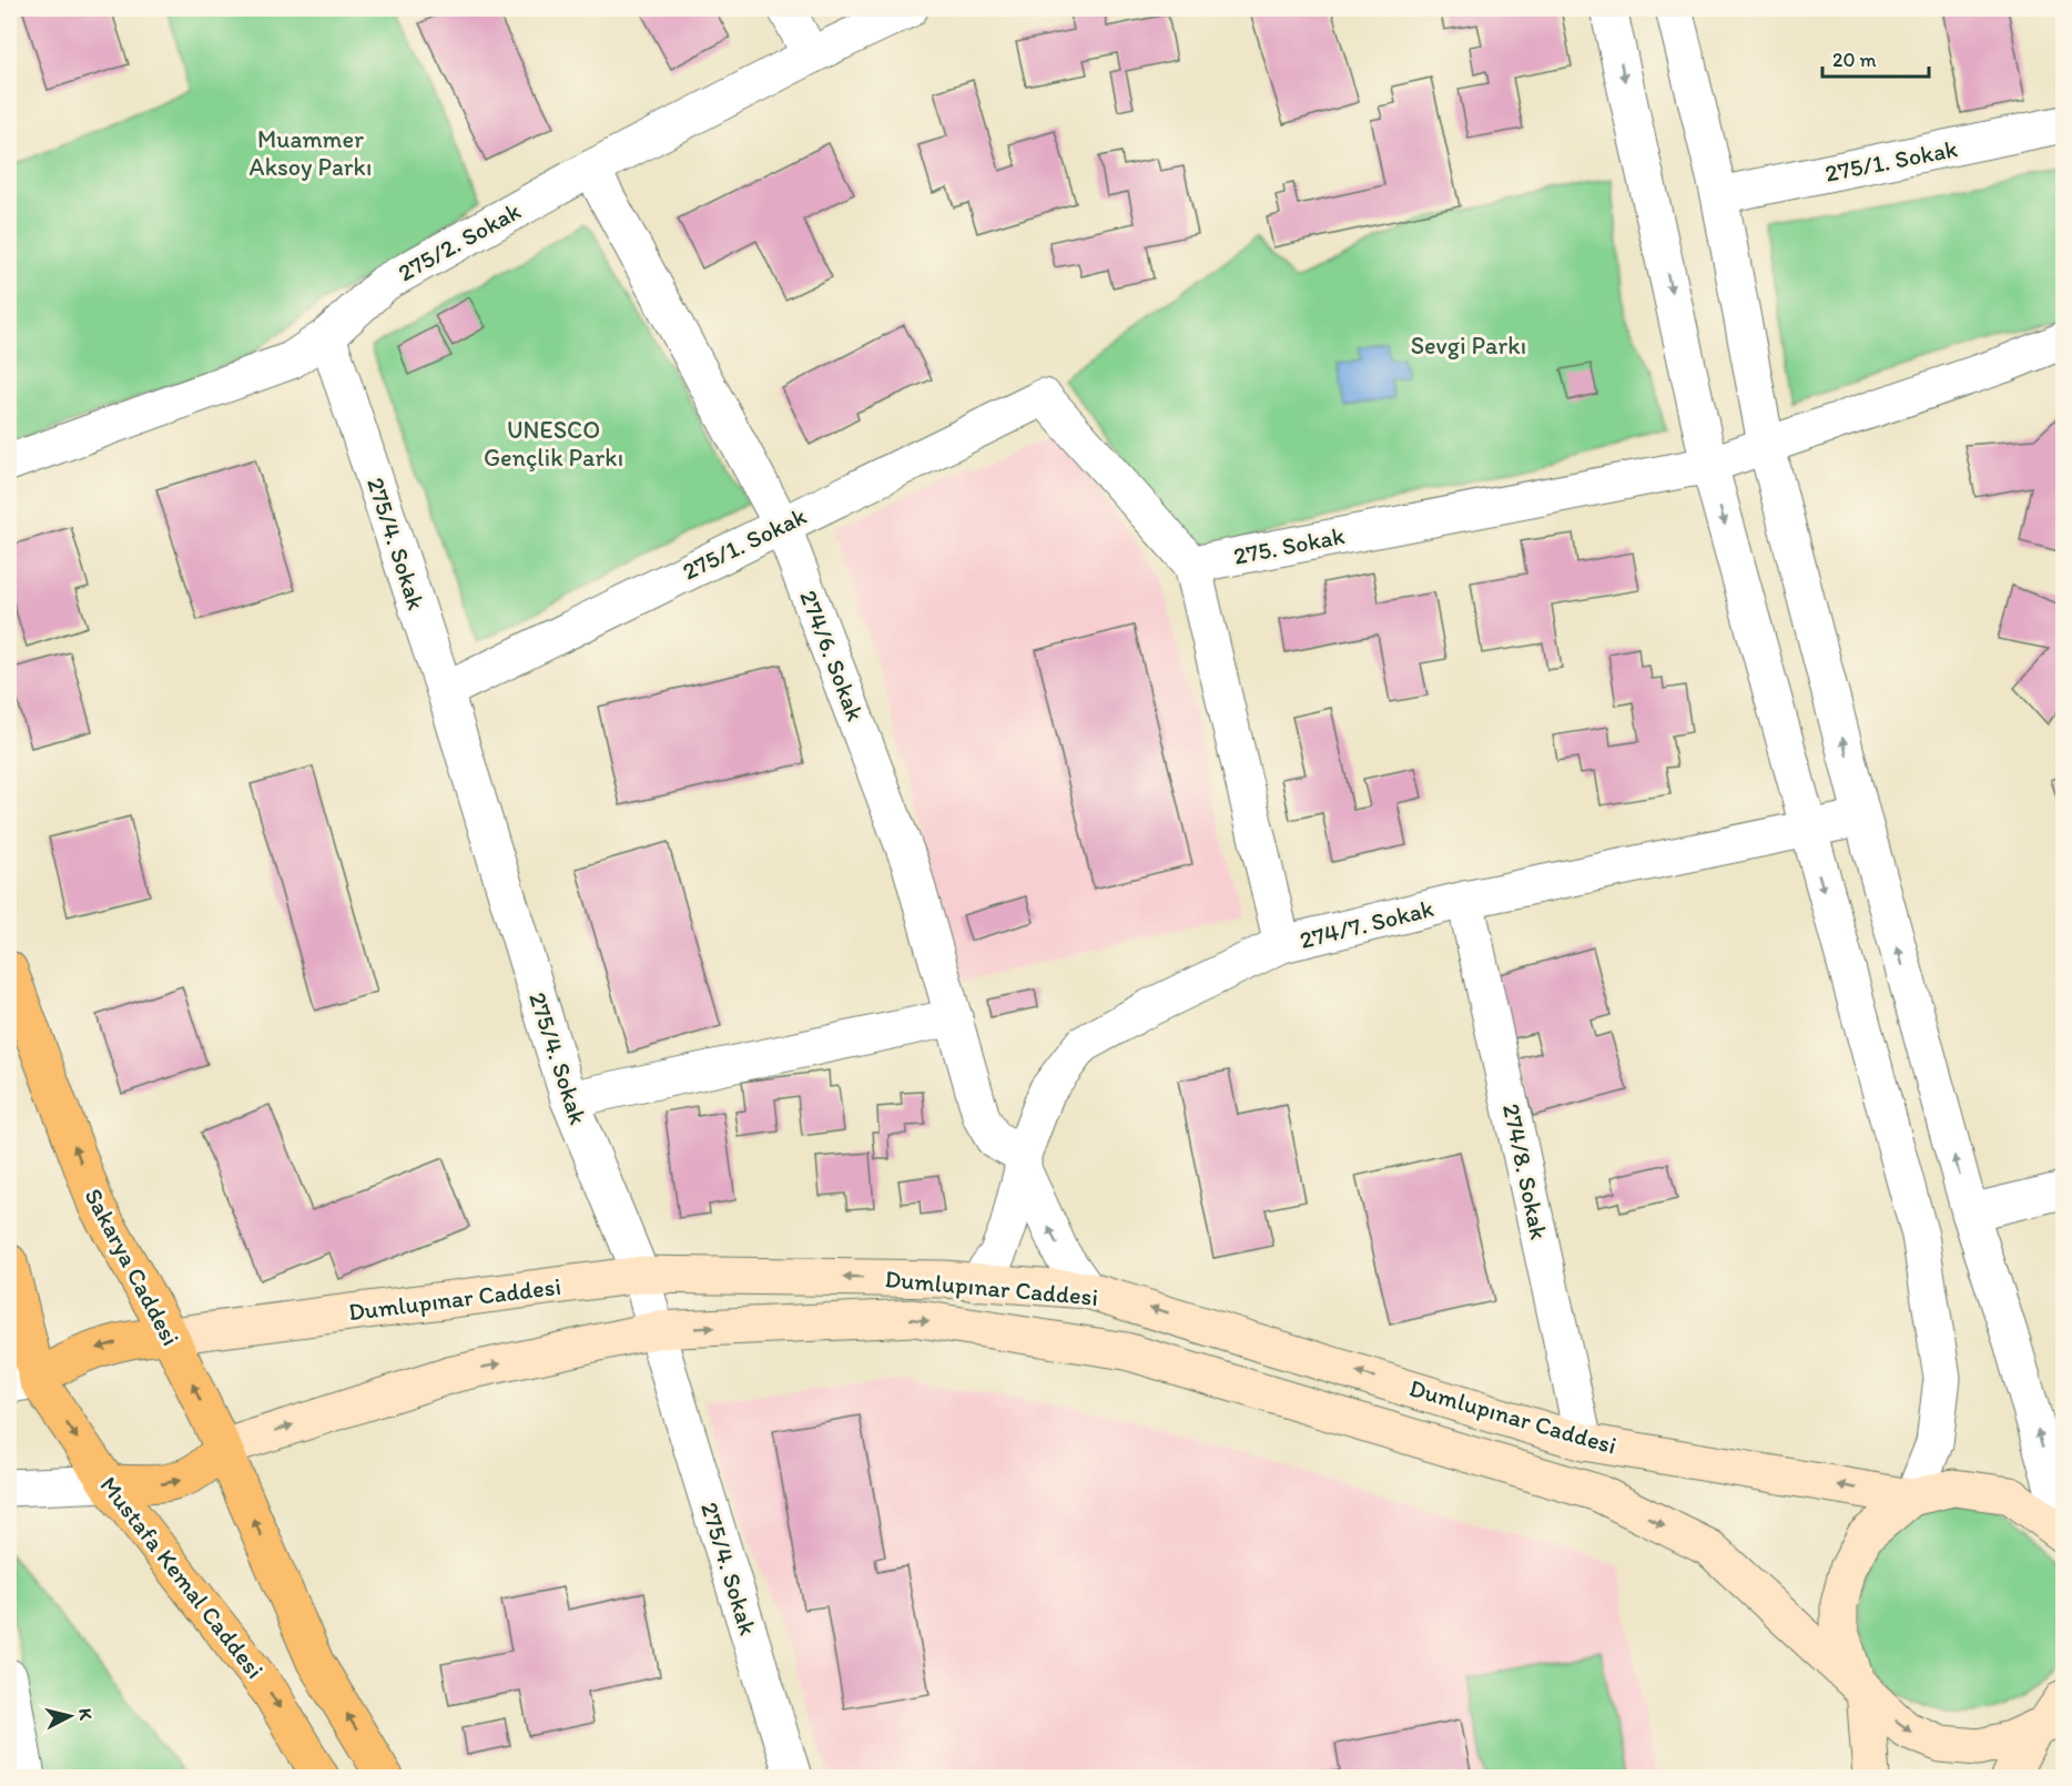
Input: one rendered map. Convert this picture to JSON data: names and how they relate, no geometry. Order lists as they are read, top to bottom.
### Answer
{
  "streets": {
    "main road": ["Sakarya Caddesi", "Dumlupınar Caddesi", "Mustafa Kemal Caddesi"],
    "street": [
      "275/1. Sokak",
      "275/2. Sokak",
      "275/4. Sokak",
      "275. Sokak",
      "274/6. Sokak",
      "274/7. Sokak",
      "274/8. Sokak"
    ]
  },
  "crossings": [
    ["275/1. Sokak", "275/4. Sokak"],
    ["275/1. Sokak", "275. Sokak"],
    ["275/1. Sokak", "274/6. Sokak"],
    ["275/2. Sokak", "275/4. Sokak"],
    ["275/2. Sokak", "274/6. Sokak"],
    ["275/4. Sokak", "Dumlupınar Caddesi"],
    ["274/6. Sokak", "274/7. Sokak"],
    ["274/7. Sokak", "274/8. Sokak"],
    ["274/7. Sokak", "Dumlupınar Caddesi"],
    ["274/8. Sokak", "Dumlupınar Caddesi"],
    ["Sakarya Caddesi", "Dumlupınar Caddesi"]
  ],
  "one_way": ["Sakarya Caddesi"],
  "parks": ["Muammer Aksoy Parkı", "Sevgi Parkı", "UNESCO Gençlik Parkı"],
  "scale_bar": "20 m",
  "north": "right"
}
